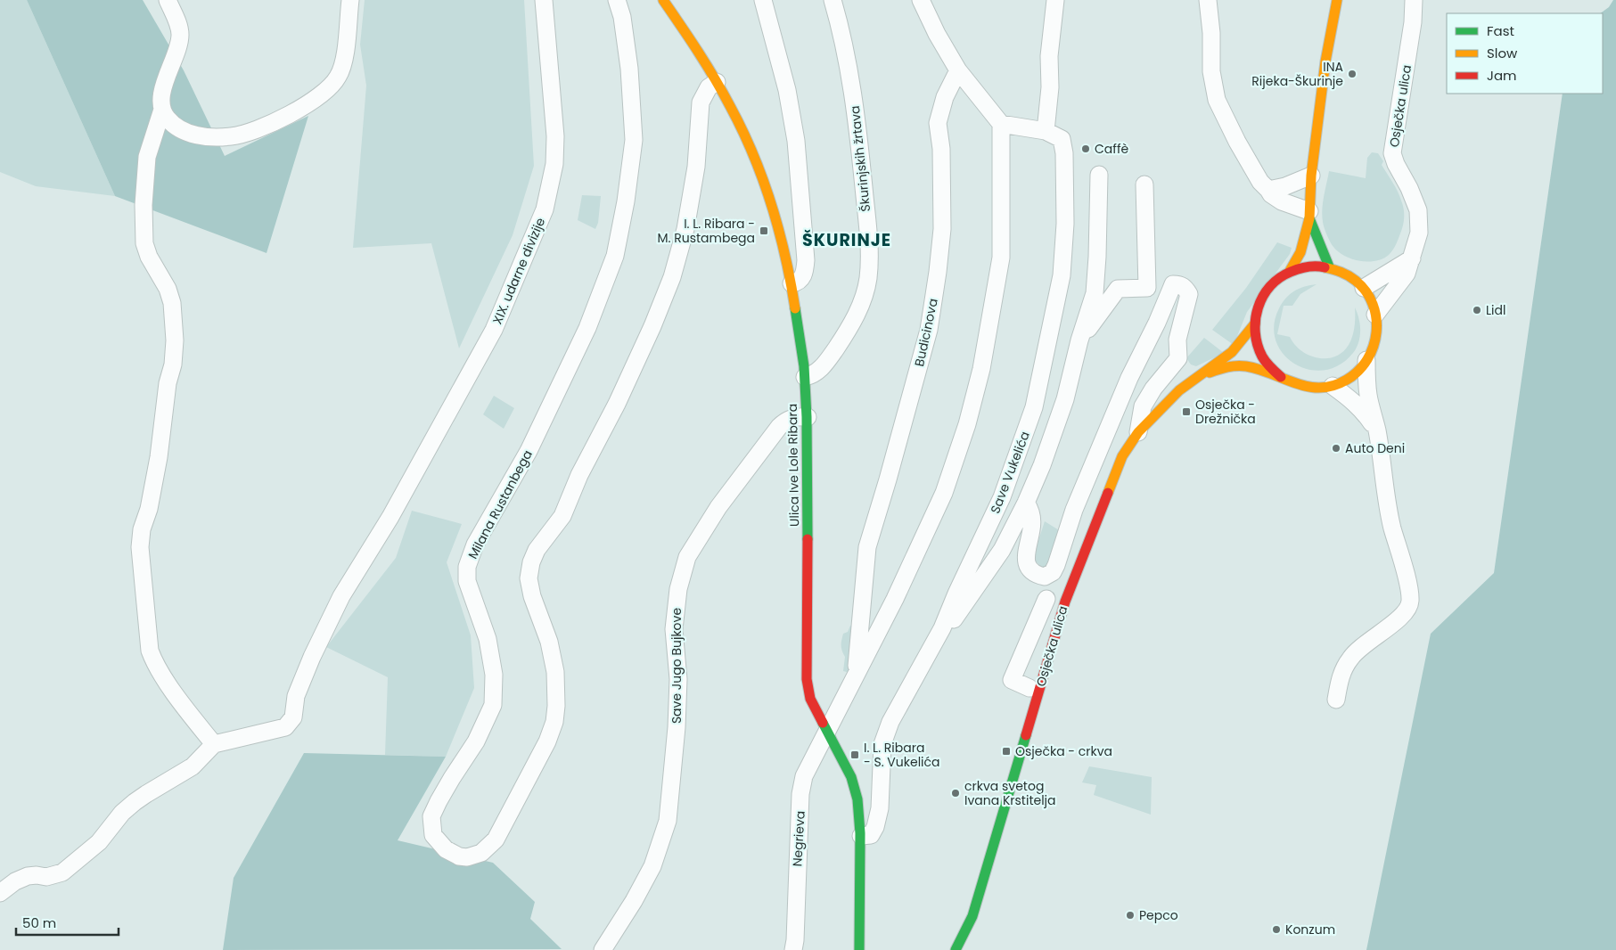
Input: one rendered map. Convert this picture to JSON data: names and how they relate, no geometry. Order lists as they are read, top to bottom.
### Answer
{
  "streets": {
    "street": [
      "Osječka ulica",
      "Škurinjskih žrtava",
      "XIX. udarne divizije",
      "Budicinova",
      "Ulica Ive Lole Ribara",
      "Save Vukelića",
      "Milana Rustanbega",
      "Save Jugo Bujkove",
      "Negrieva"
    ]
  },
  "crossings": [
    ["Škurinjskih žrtava", "Ulica Ive Lole Ribara"],
    ["Budicinova", "Negrieva"],
    ["Ulica Ive Lole Ribara", "Save Vukelića"],
    ["Ulica Ive Lole Ribara", "Milana Rustanbega"],
    ["Ulica Ive Lole Ribara", "Save Jugo Bujkove"],
    ["Ulica Ive Lole Ribara", "Negrieva"],
    ["Save Vukelića", "Negrieva"]
  ],
  "districts": ["ŠKURINJE"],
  "places": {
    "other": [
      "INA Rijeka-Škurinje",
      "Caffè",
      "Lidl",
      "Auto Deni",
      "crkva svetog Ivana Krstitelja",
      "Pepco",
      "Konzum"
    ],
    "transit": [
      "I. L. Ribara - M. Rustambega",
      "Osječka - Drežnička",
      "Osječka - crkva",
      "I. L. Ribara - S. Vukelića"
    ]
  },
  "legend": ["Fast", "Slow", "Jam"],
  "scale_bar": "50 m"
}
